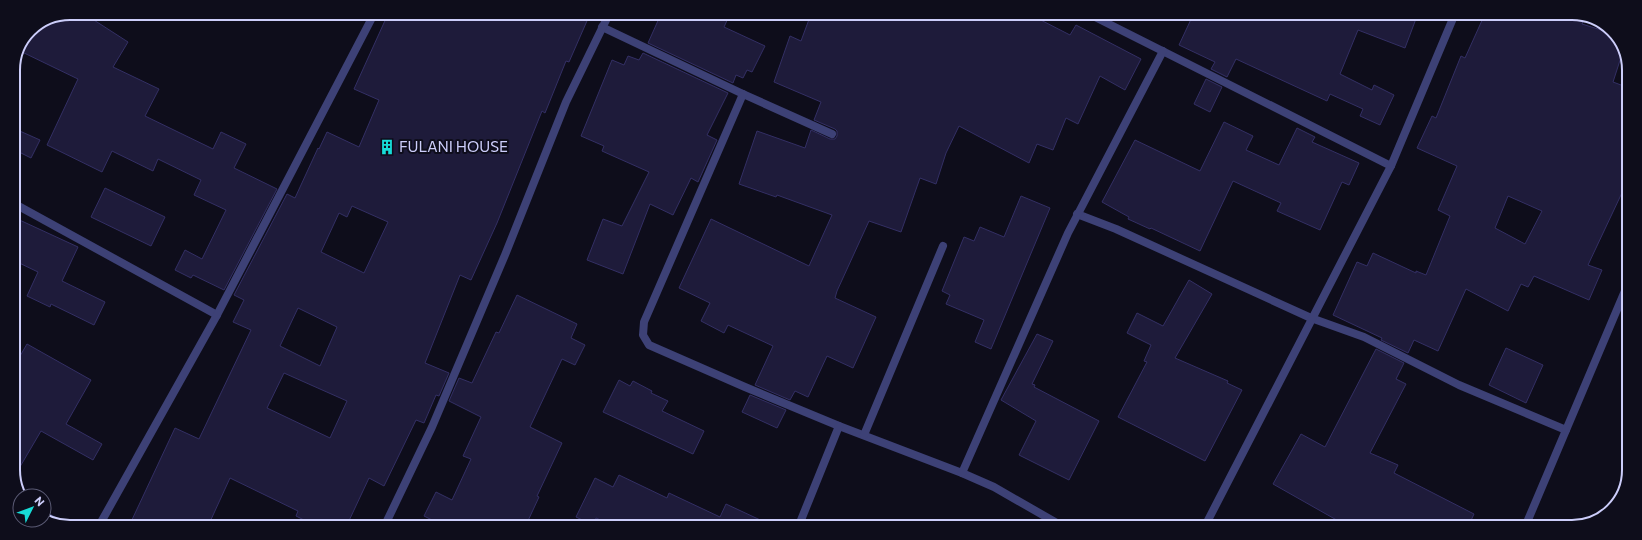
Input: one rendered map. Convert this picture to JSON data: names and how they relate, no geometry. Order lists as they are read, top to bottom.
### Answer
{
  "places": {
    "building": ["FULANI HOUSE"]
  },
  "north": "top right"
}
